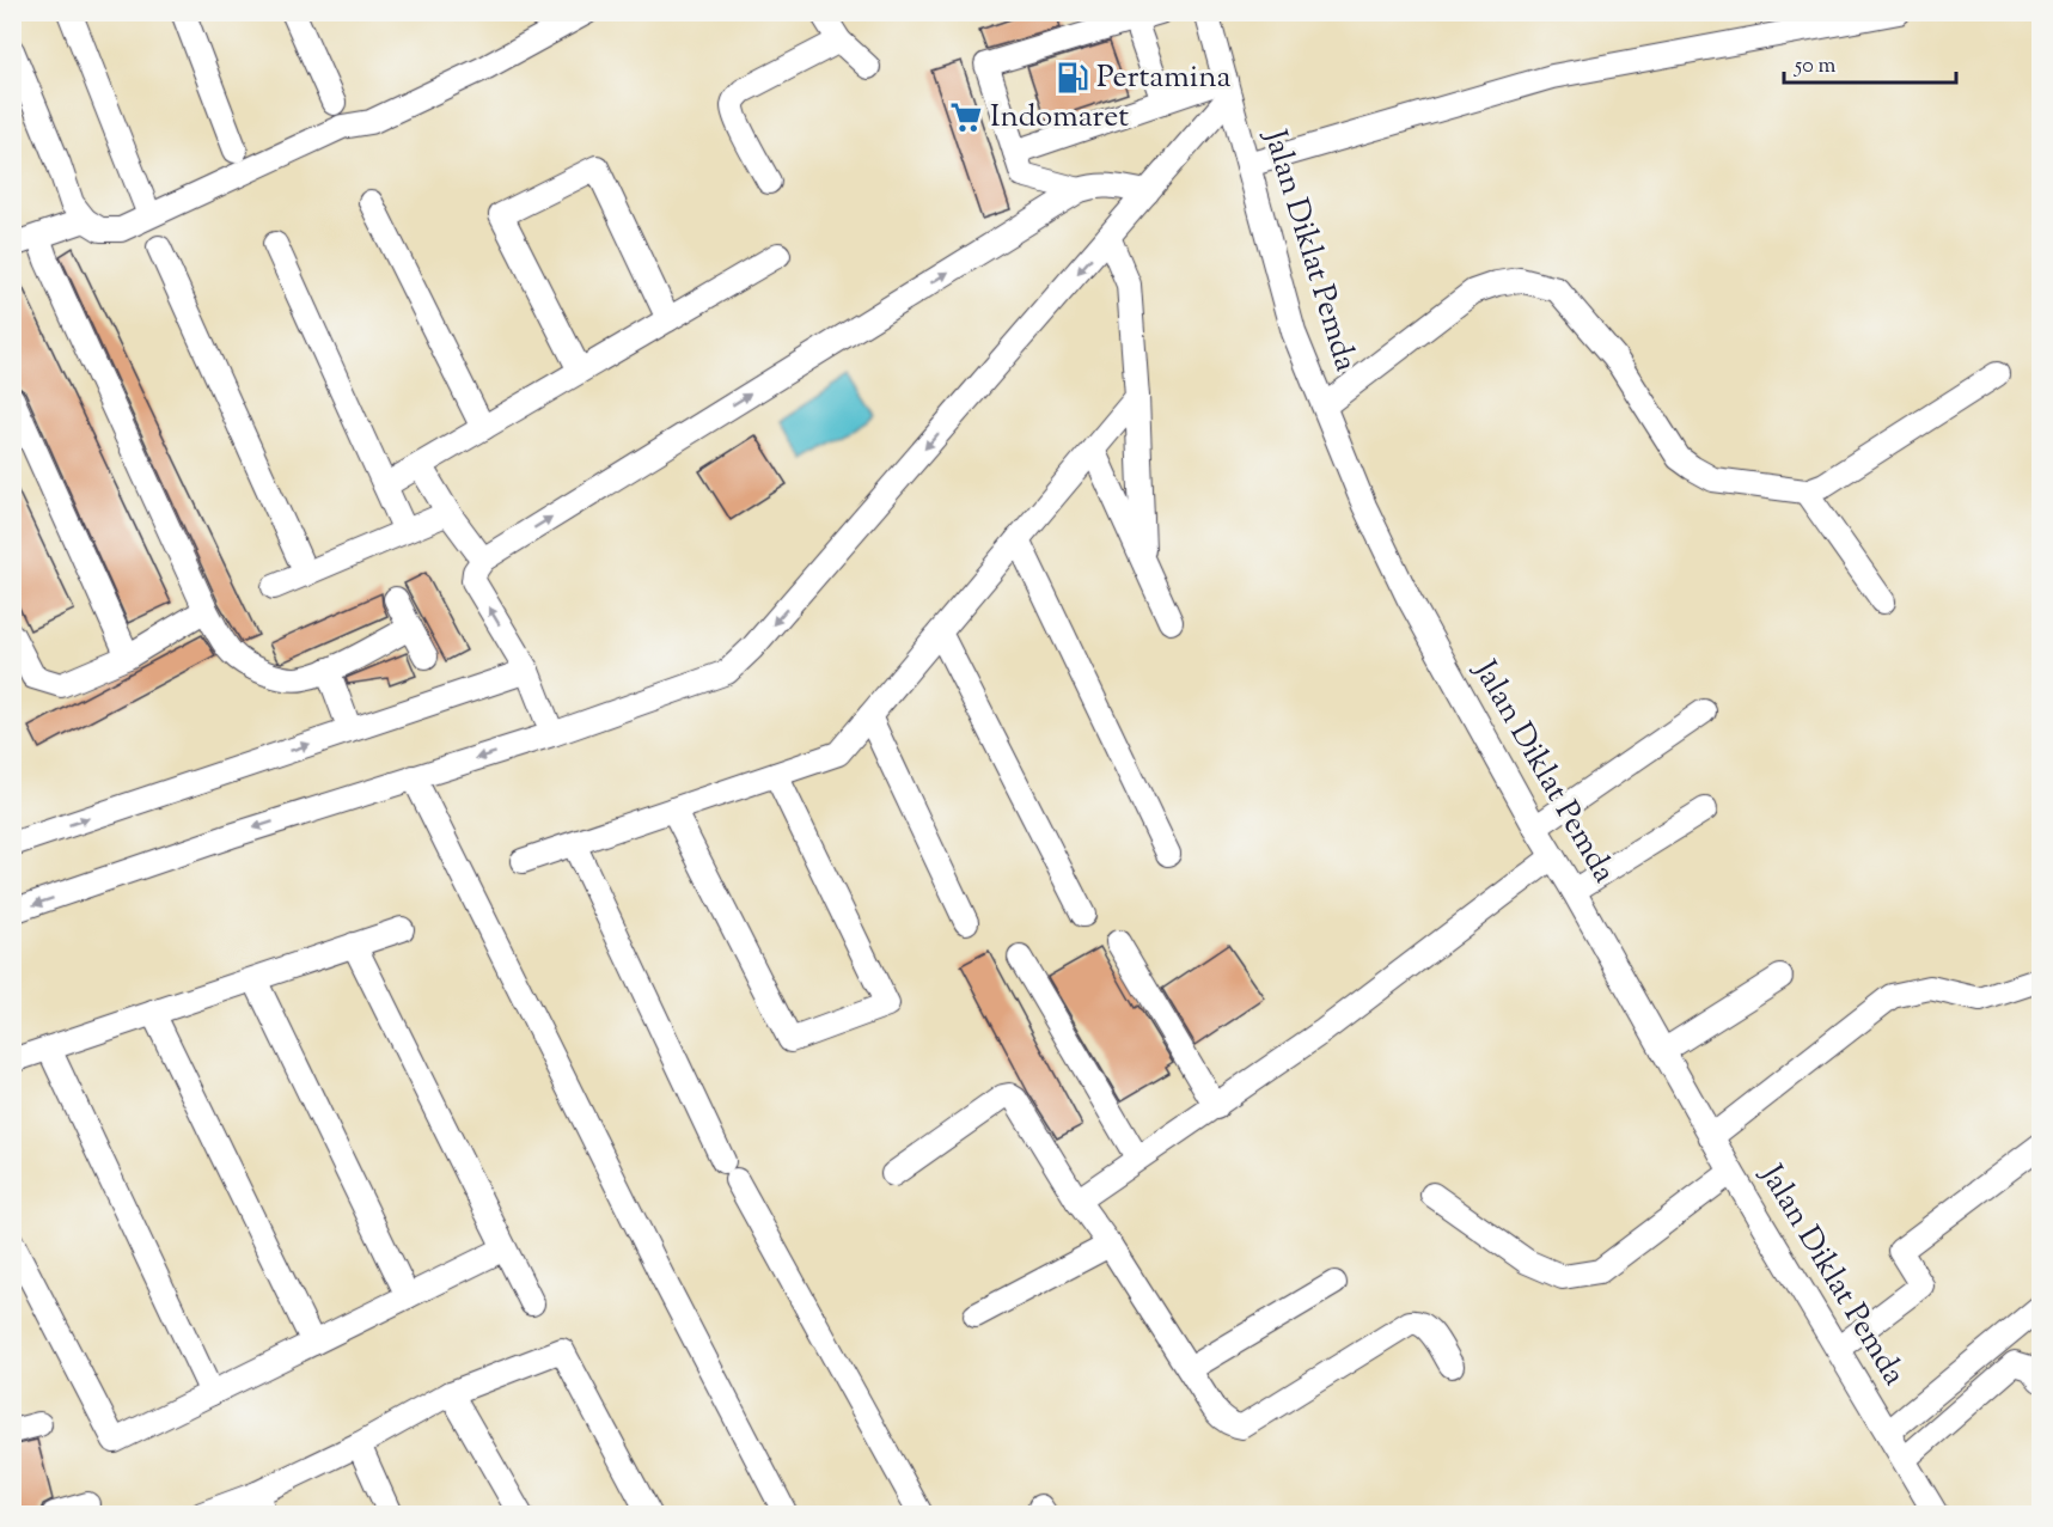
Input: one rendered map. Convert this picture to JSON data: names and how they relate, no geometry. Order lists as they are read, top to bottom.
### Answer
{
  "streets": {
    "street": ["Jalan Diklat Pemda"]
  },
  "places": {
    "fuel station": ["Pertamina"],
    "supermarket": ["Indomaret"]
  },
  "scale_bar": "50 m"
}
